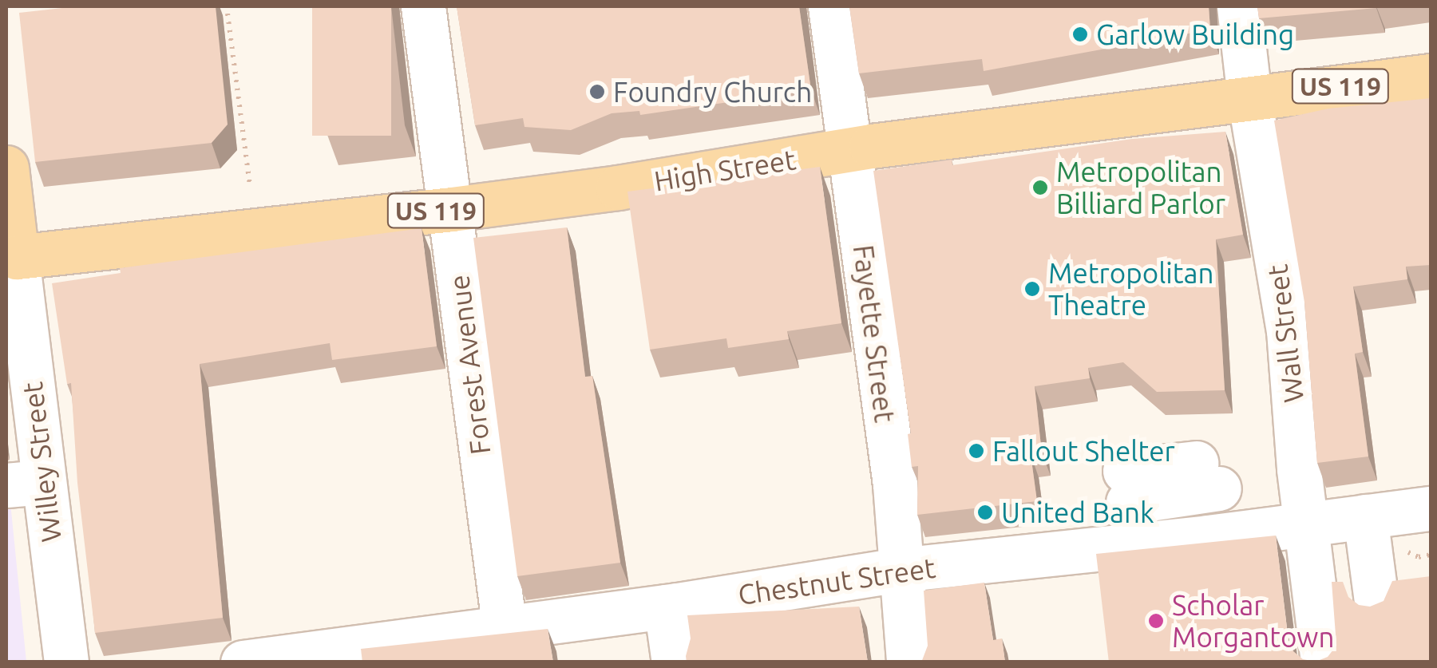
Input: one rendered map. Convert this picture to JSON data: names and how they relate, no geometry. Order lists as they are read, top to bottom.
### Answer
{
  "streets": {
    "main road": ["US 119", "High Street", "Willey Street"],
    "street": [
      "Fayette Street",
      "Wall Street",
      "Forest Avenue",
      "Chestnut Street"
    ]
  },
  "crossings": [
    ["High Street", "Fayette Street"],
    ["High Street", "Wall Street"],
    ["High Street", "Forest Avenue"],
    ["High Street", "Willey Street"],
    ["Fayette Street", "Chestnut Street"],
    ["Wall Street", "Chestnut Street"],
    ["Forest Avenue", "Chestnut Street"]
  ],
  "places": [
    "Garlow Building",
    "Foundry Church",
    "Metropolitan Billiard Parlor",
    "Metropolitan Theatre",
    "Fallout Shelter",
    "United Bank",
    "Scholar Morgantown"
  ]
}
